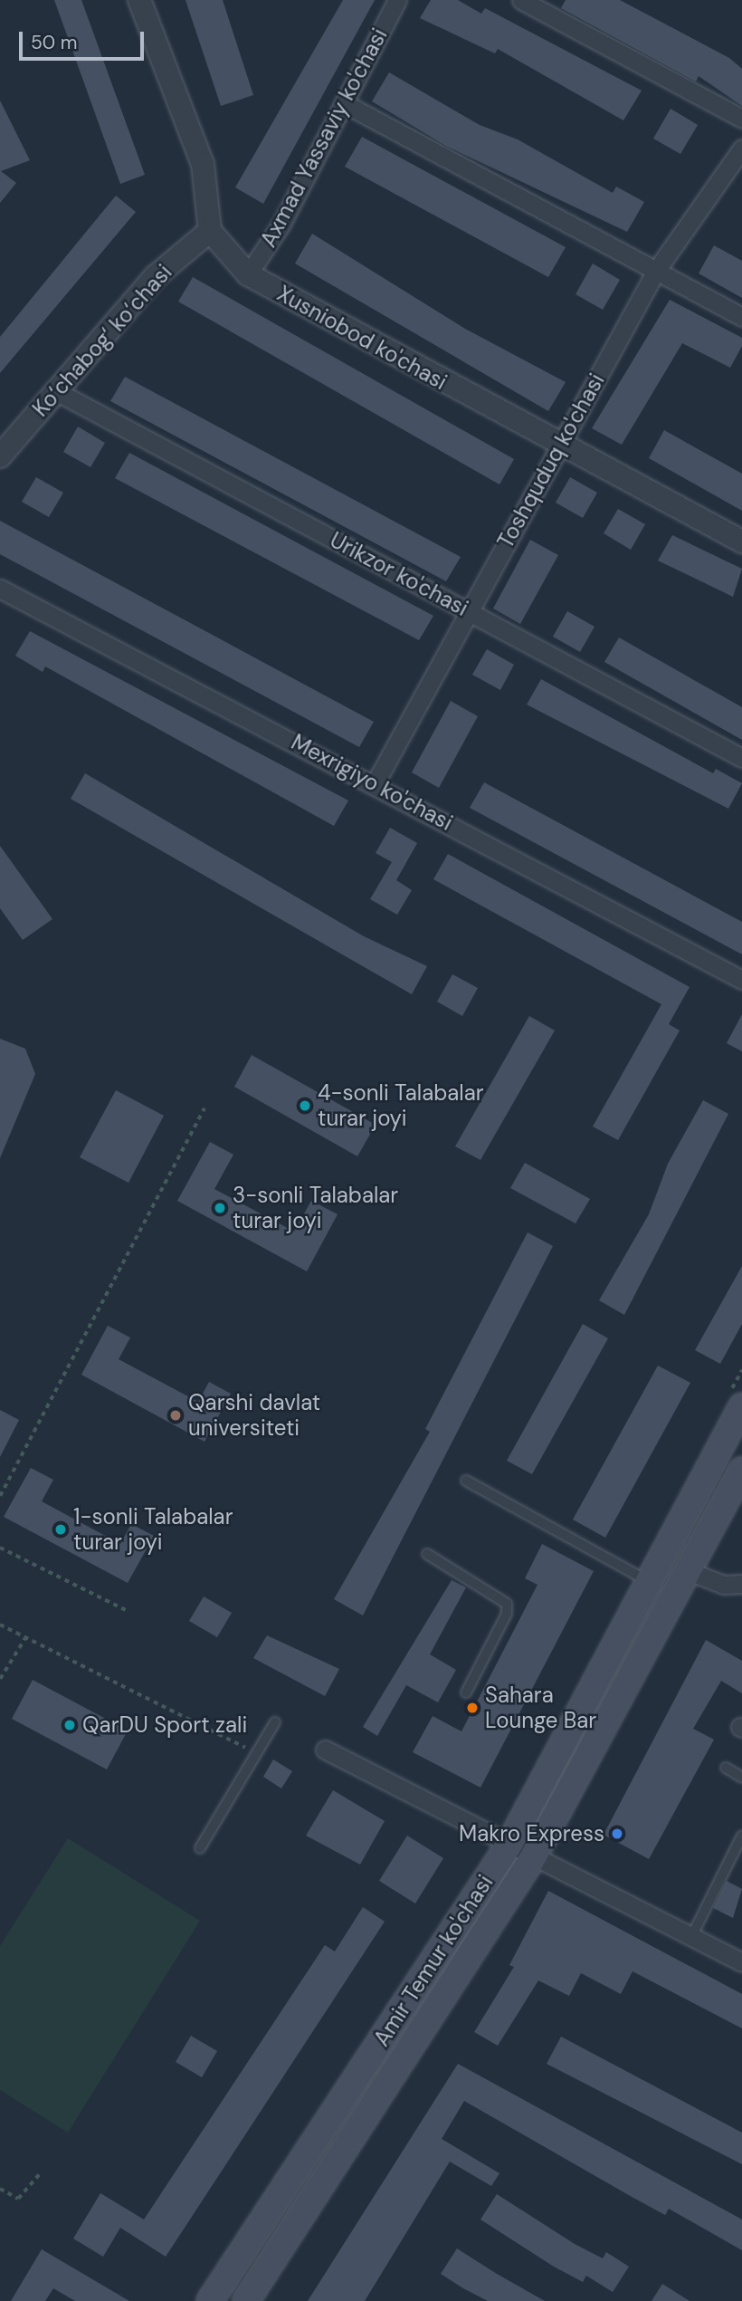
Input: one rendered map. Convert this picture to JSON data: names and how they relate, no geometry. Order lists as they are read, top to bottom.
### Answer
{
  "streets": {
    "main road": ["Amir Temur ko'chasi"],
    "street": [
      "Axmad Yassaviy ko'chasi",
      "Xusniobod ko'chasi",
      "Ko‘chabog‘ ko‘chasi",
      "Toshquduq ko'chasi",
      "Urikzor ko'chasi",
      "Mexrigiyo ko'chasi"
    ]
  },
  "crossings": [
    ["Axmad Yassaviy ko'chasi", "Xusniobod ko'chasi"],
    ["Xusniobod ko'chasi", "Ko‘chabog‘ ko‘chasi"],
    ["Xusniobod ko'chasi", "Toshquduq ko'chasi"],
    ["Ko‘chabog‘ ko‘chasi", "Urikzor ko'chasi"],
    ["Toshquduq ko'chasi", "Urikzor ko'chasi"],
    ["Toshquduq ko'chasi", "Mexrigiyo ko'chasi"]
  ],
  "places": [
    "4-sonli Talabalar turar joyi",
    "3-sonli Talabalar turar joyi",
    "Qarshi davlat universiteti",
    "1-sonli Talabalar turar joyi",
    "Sahara Lounge Bar",
    "QarDU Sport zali",
    "Makro Express"
  ],
  "scale_bar": "50 m"
}
